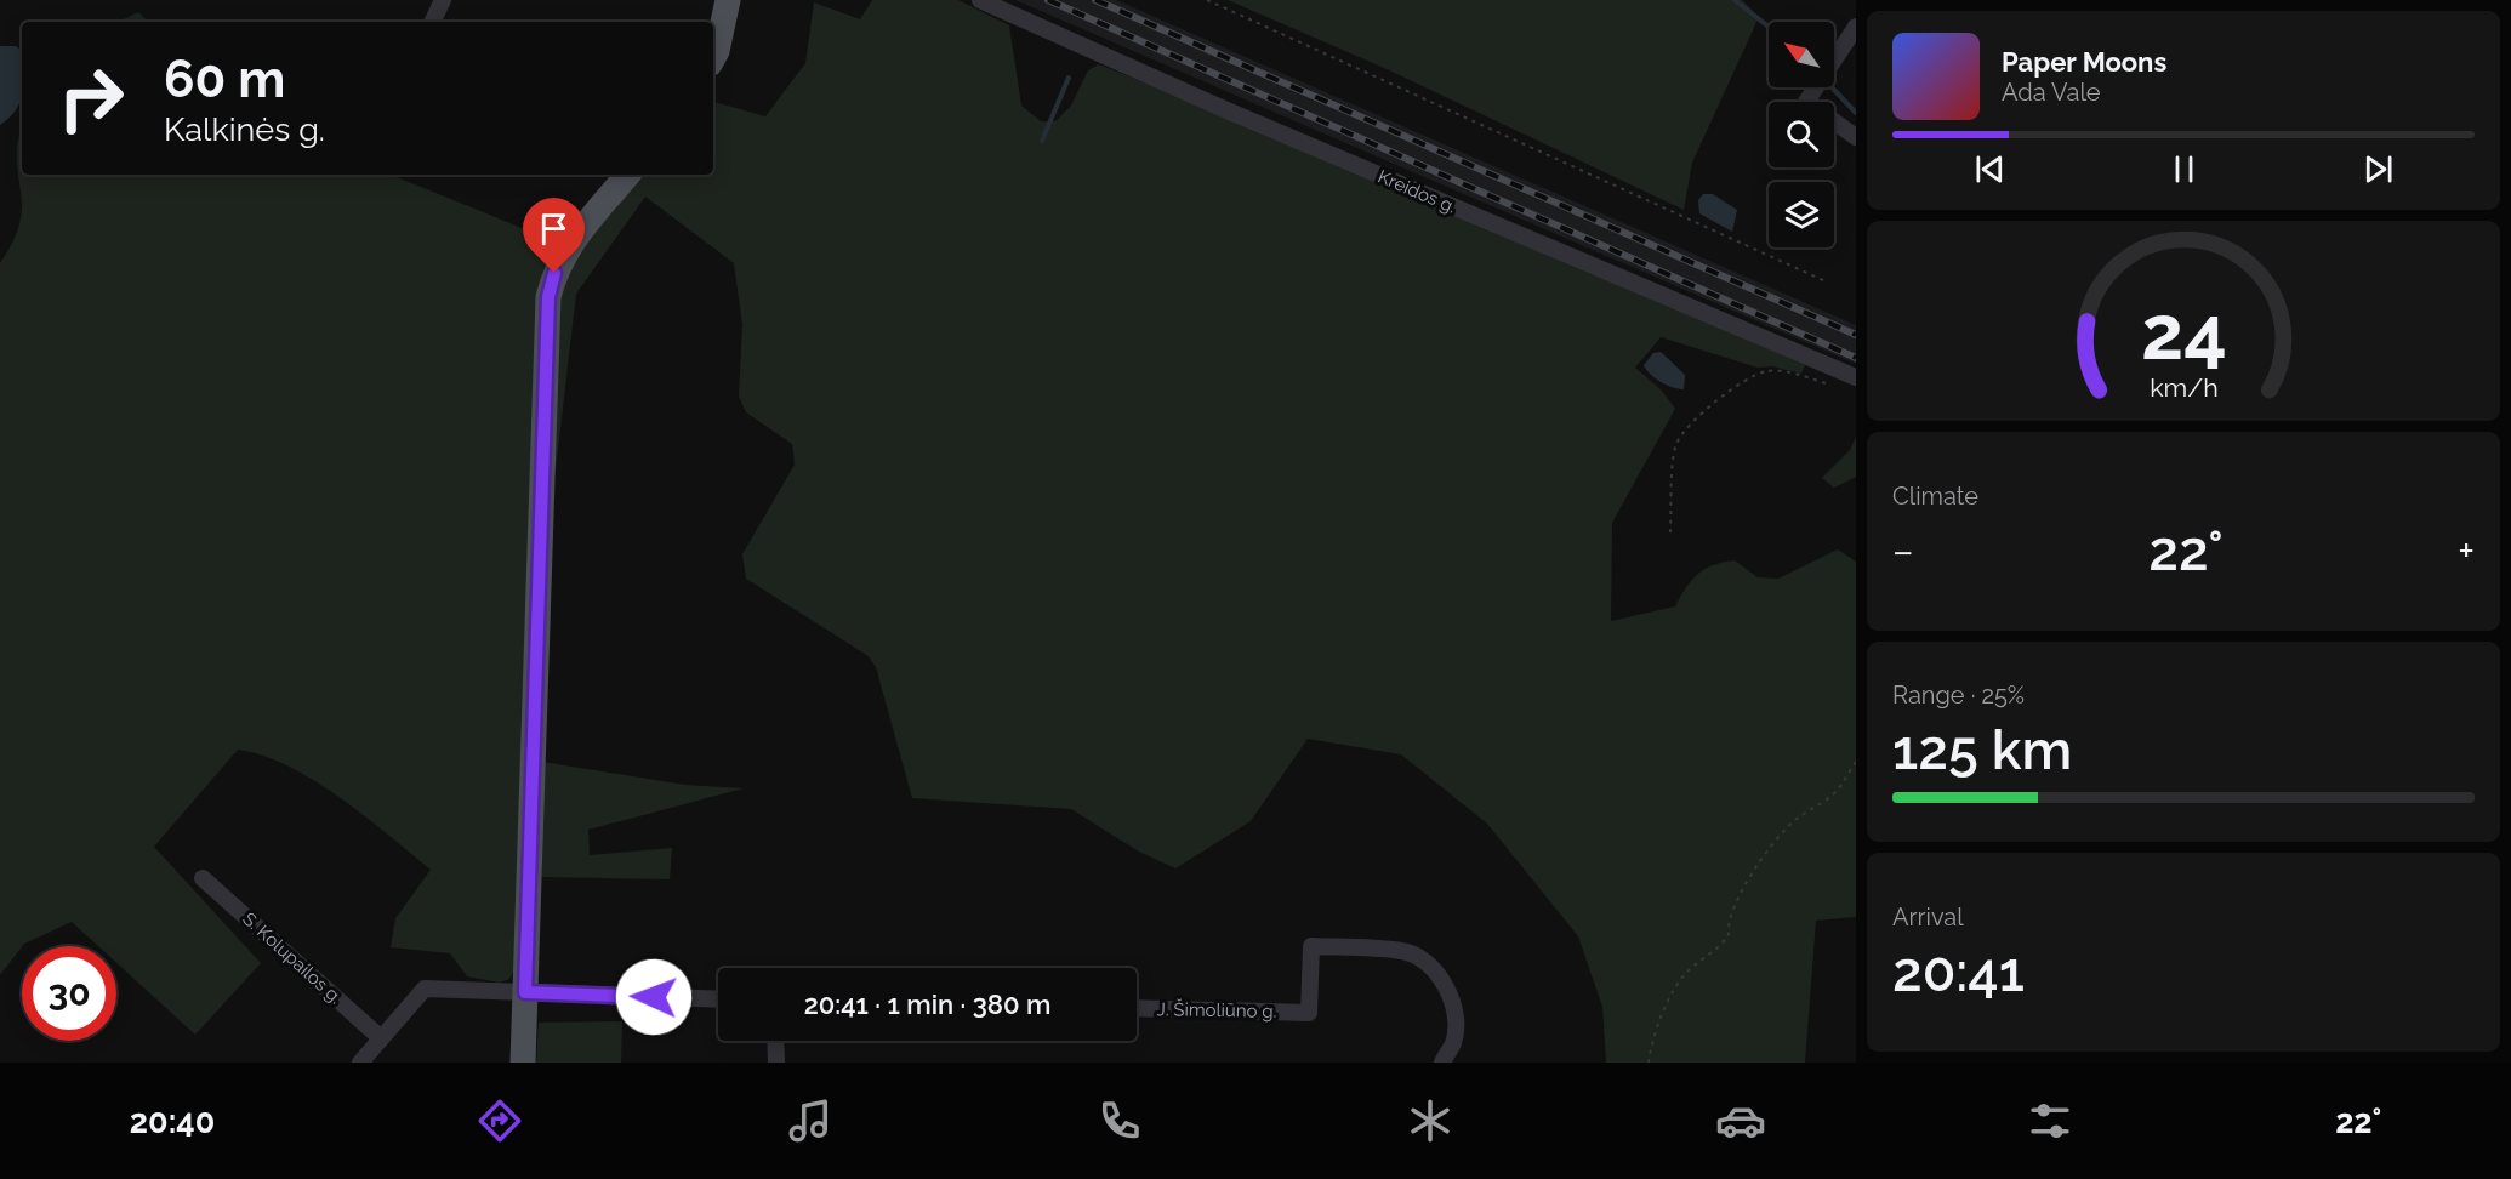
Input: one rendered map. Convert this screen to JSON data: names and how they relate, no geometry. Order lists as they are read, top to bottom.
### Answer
{
  "streets": {
    "street": ["Kreidos g.", "S. Kolupailos g.", "J. Šimoliūno g."]
  },
  "north": "top left",
  "page": {
    "turn": ["60 m", "Kalkinės g."],
    "song": ["Paper Moons", "Ada Vale"],
    "tile": [
      "Climate",
      ["Range · 25%", "125 km"],
      ["Arrival", "20:41"]
    ],
    "heat": ["−", "22°", "+"],
    "limit": "30",
    "trip": "20:41 · 1 min · 380 m",
    "tabs": ["20:40", "22°"],
    "gauge": ["24", "km/h"]
  }
}
